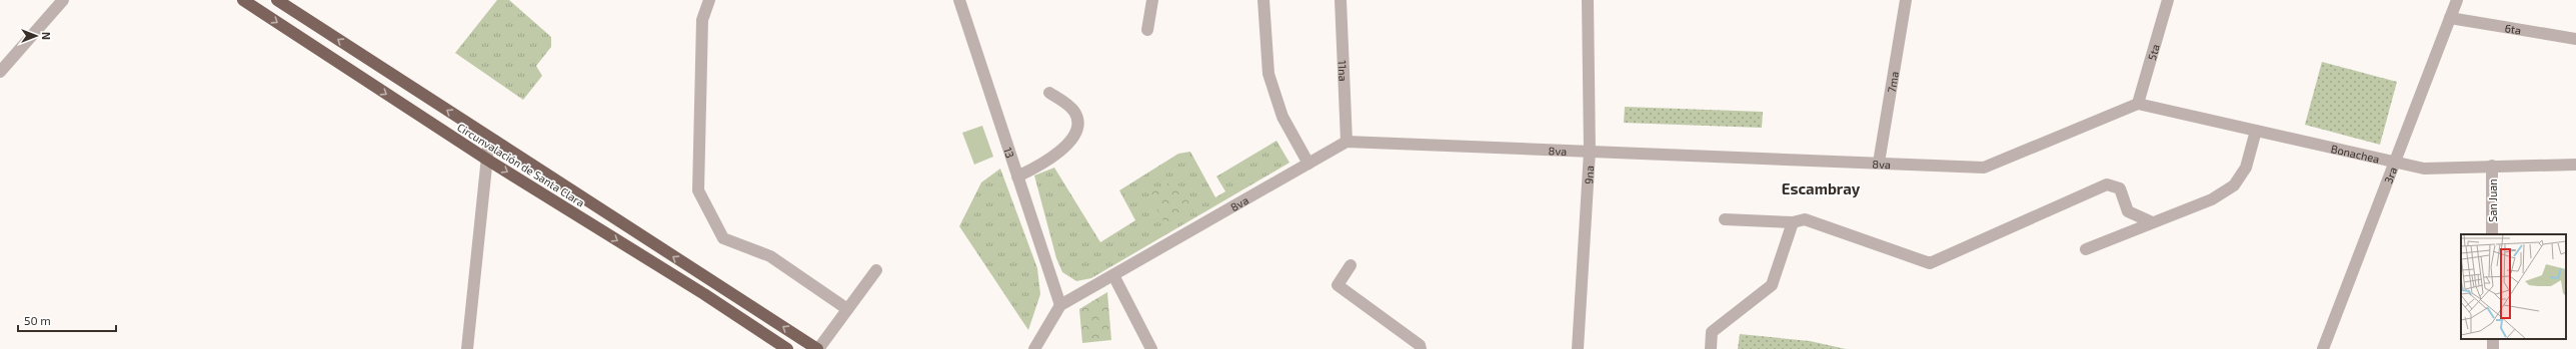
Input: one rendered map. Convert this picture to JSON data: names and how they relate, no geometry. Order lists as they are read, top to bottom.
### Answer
{
  "streets": {
    "highway": ["Circunvalación de Santa Clara"],
    "street": [
      "6ta",
      "5ta",
      "11na",
      "7ma",
      "8va",
      "13",
      "Bonachea",
      "9na",
      "3ra",
      "San Juan"
    ]
  },
  "crossings": [
    ["6ta", "3ra"],
    ["5ta", "8va"],
    ["5ta", "Bonachea"],
    ["11na", "8va"],
    ["7ma", "8va"],
    ["8va", "13"],
    ["8va", "Bonachea"],
    ["8va", "9na"],
    ["Bonachea", "3ra"],
    ["Bonachea", "San Juan"]
  ],
  "districts": ["Escambray"],
  "scale_bar": "50 m",
  "north": "right"
}
